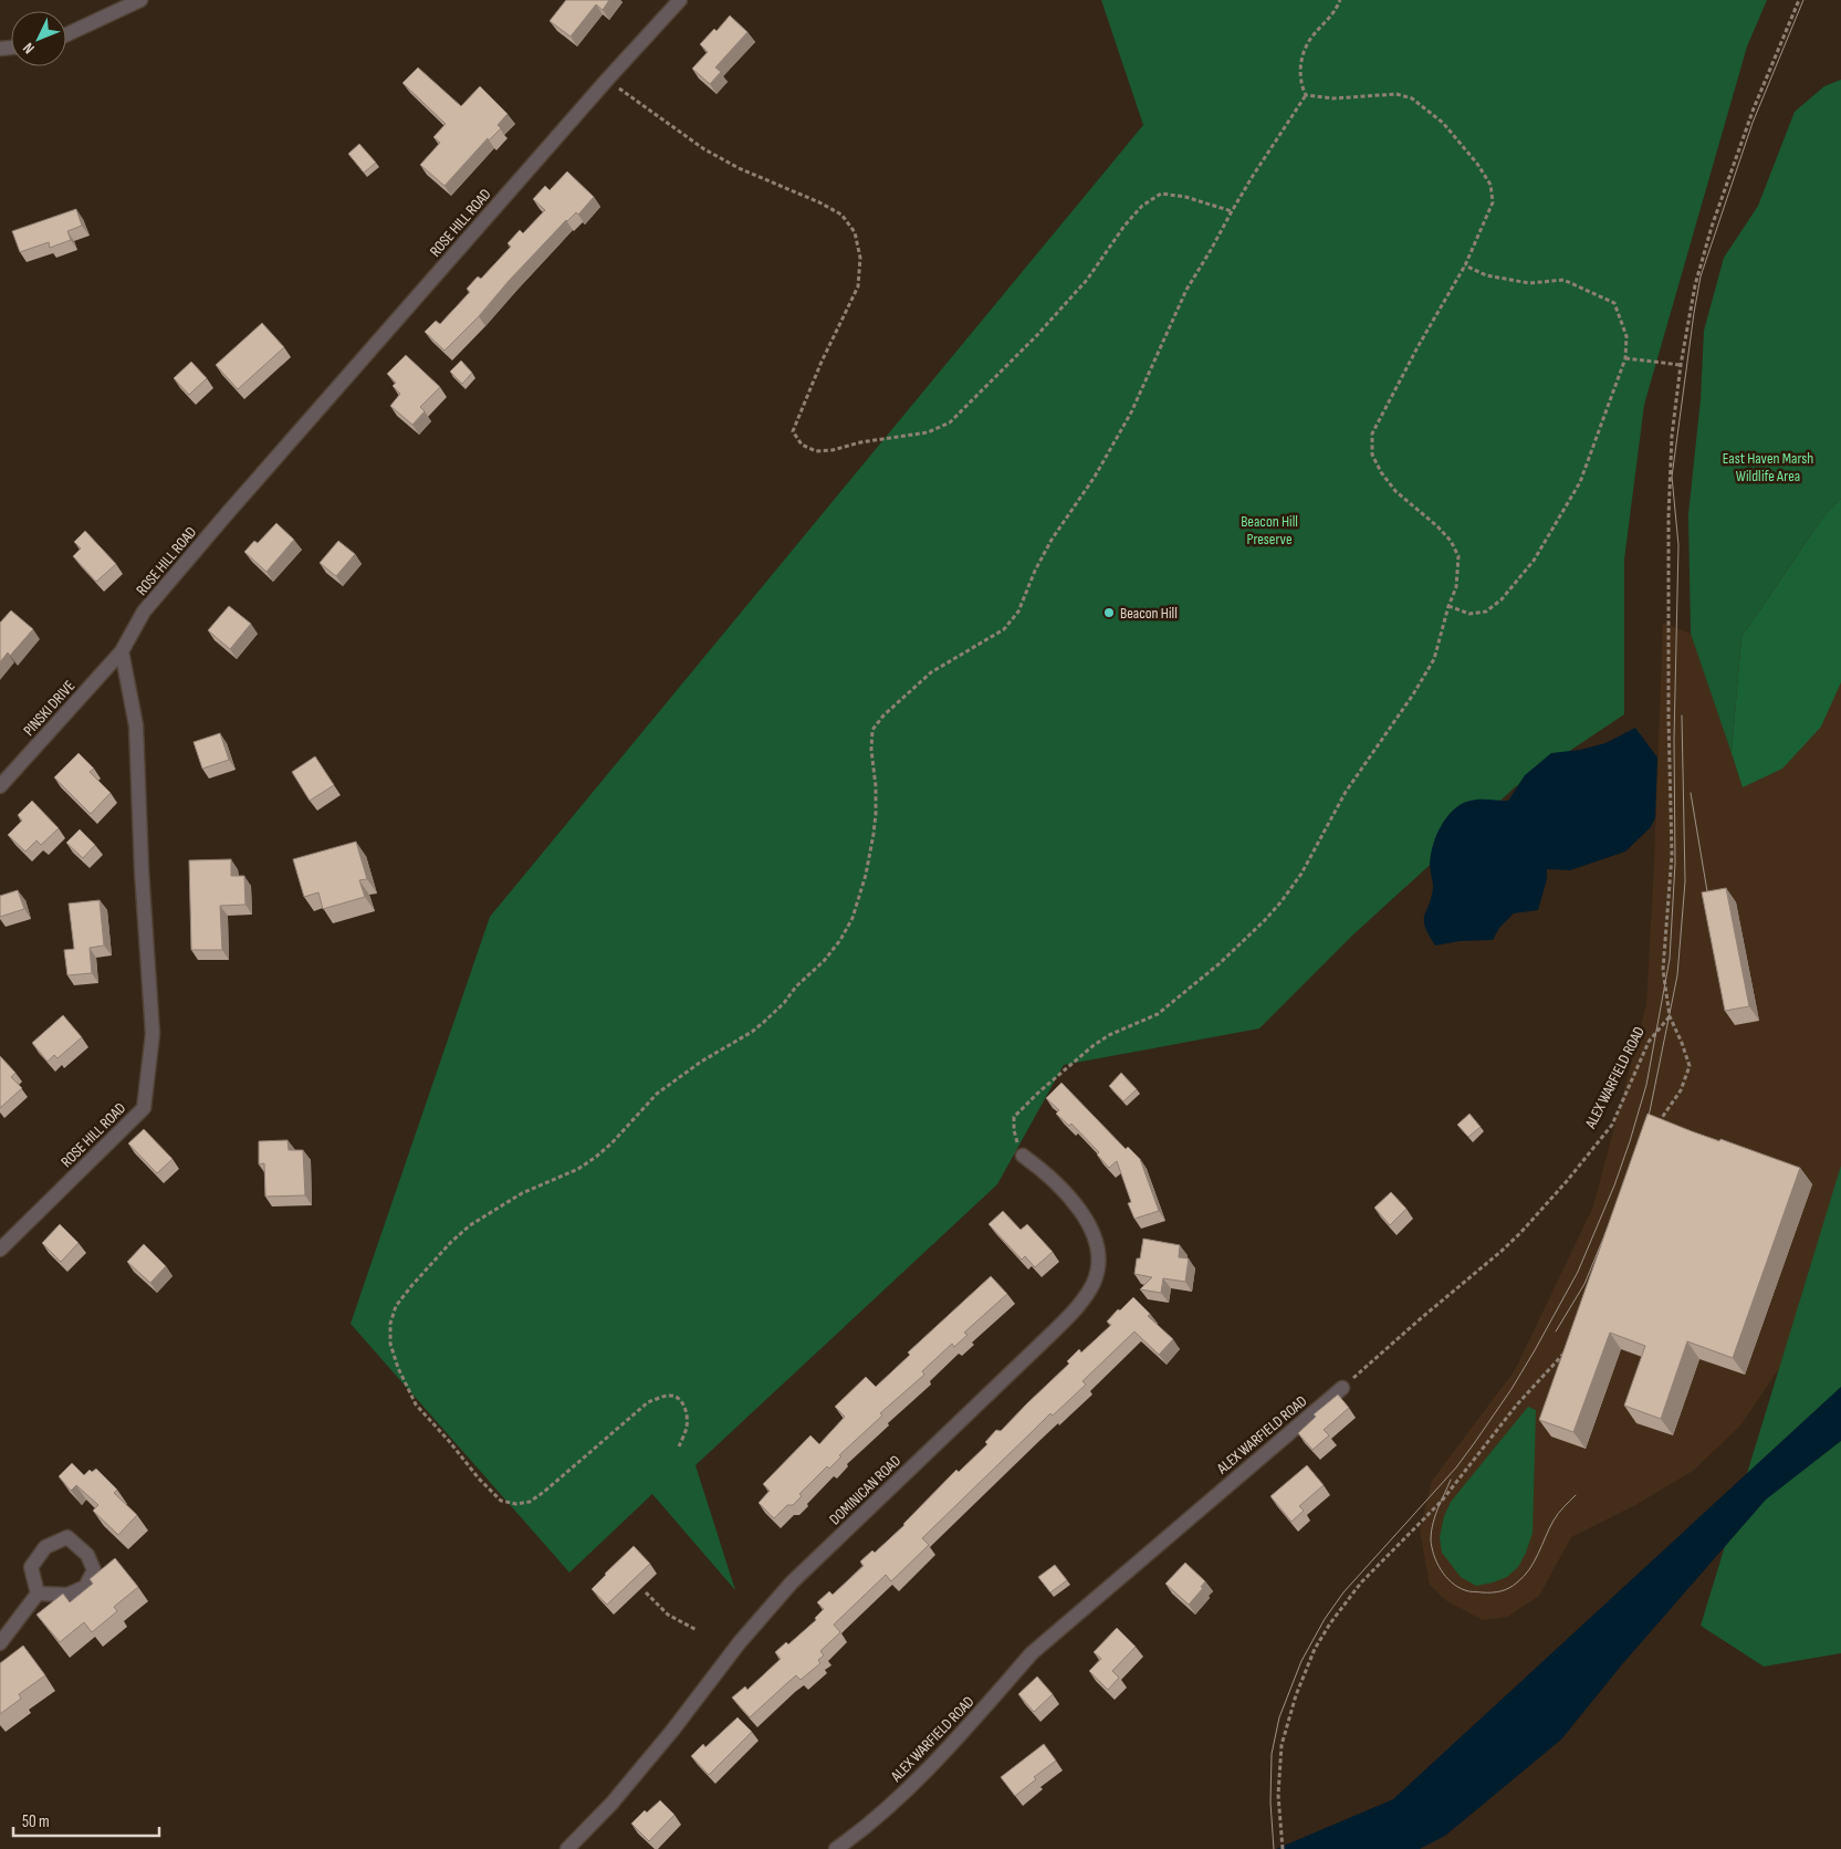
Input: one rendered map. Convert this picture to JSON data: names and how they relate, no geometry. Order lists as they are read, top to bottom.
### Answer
{
  "streets": {
    "street": [
      "ROSE HILL ROAD",
      "PINSKI DRIVE",
      "ALEX WARFIELD ROAD",
      "DOMINICAN ROAD"
    ]
  },
  "crossings": [
    ["ROSE HILL ROAD", "PINSKI DRIVE"]
  ],
  "parks": ["East Haven Marsh Wildlife Area", "Beacon Hill Preserve"],
  "places": ["Beacon Hill"],
  "scale_bar": "50 m",
  "north": "bottom left"
}
